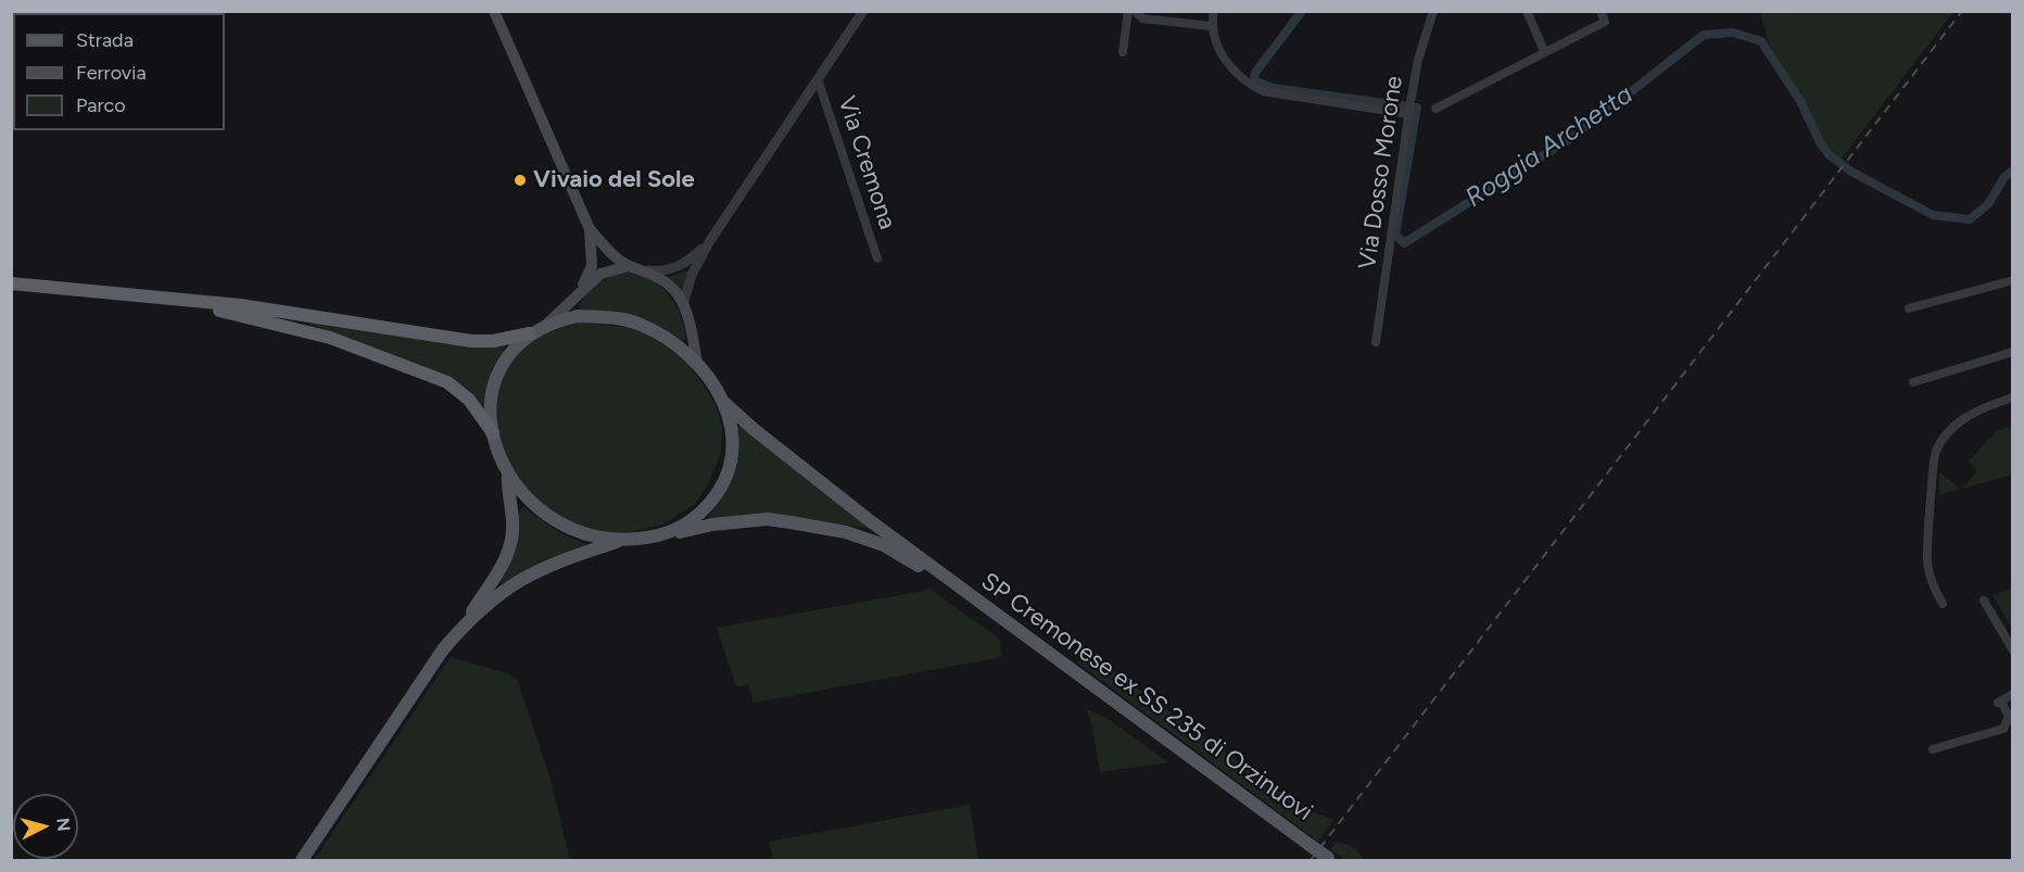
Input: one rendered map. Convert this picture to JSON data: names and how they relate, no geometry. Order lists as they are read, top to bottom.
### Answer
{
  "streets": {
    "main road": ["SP Cremonese ex SS 235 di Orzinuovi"],
    "street": ["Via Cremona", "Via Dosso Morone"]
  },
  "water": ["Roggia Archetta"],
  "places": ["Vivaio del Sole"],
  "legend": ["Strada", "Ferrovia", "Parco"],
  "north": "right"
}
